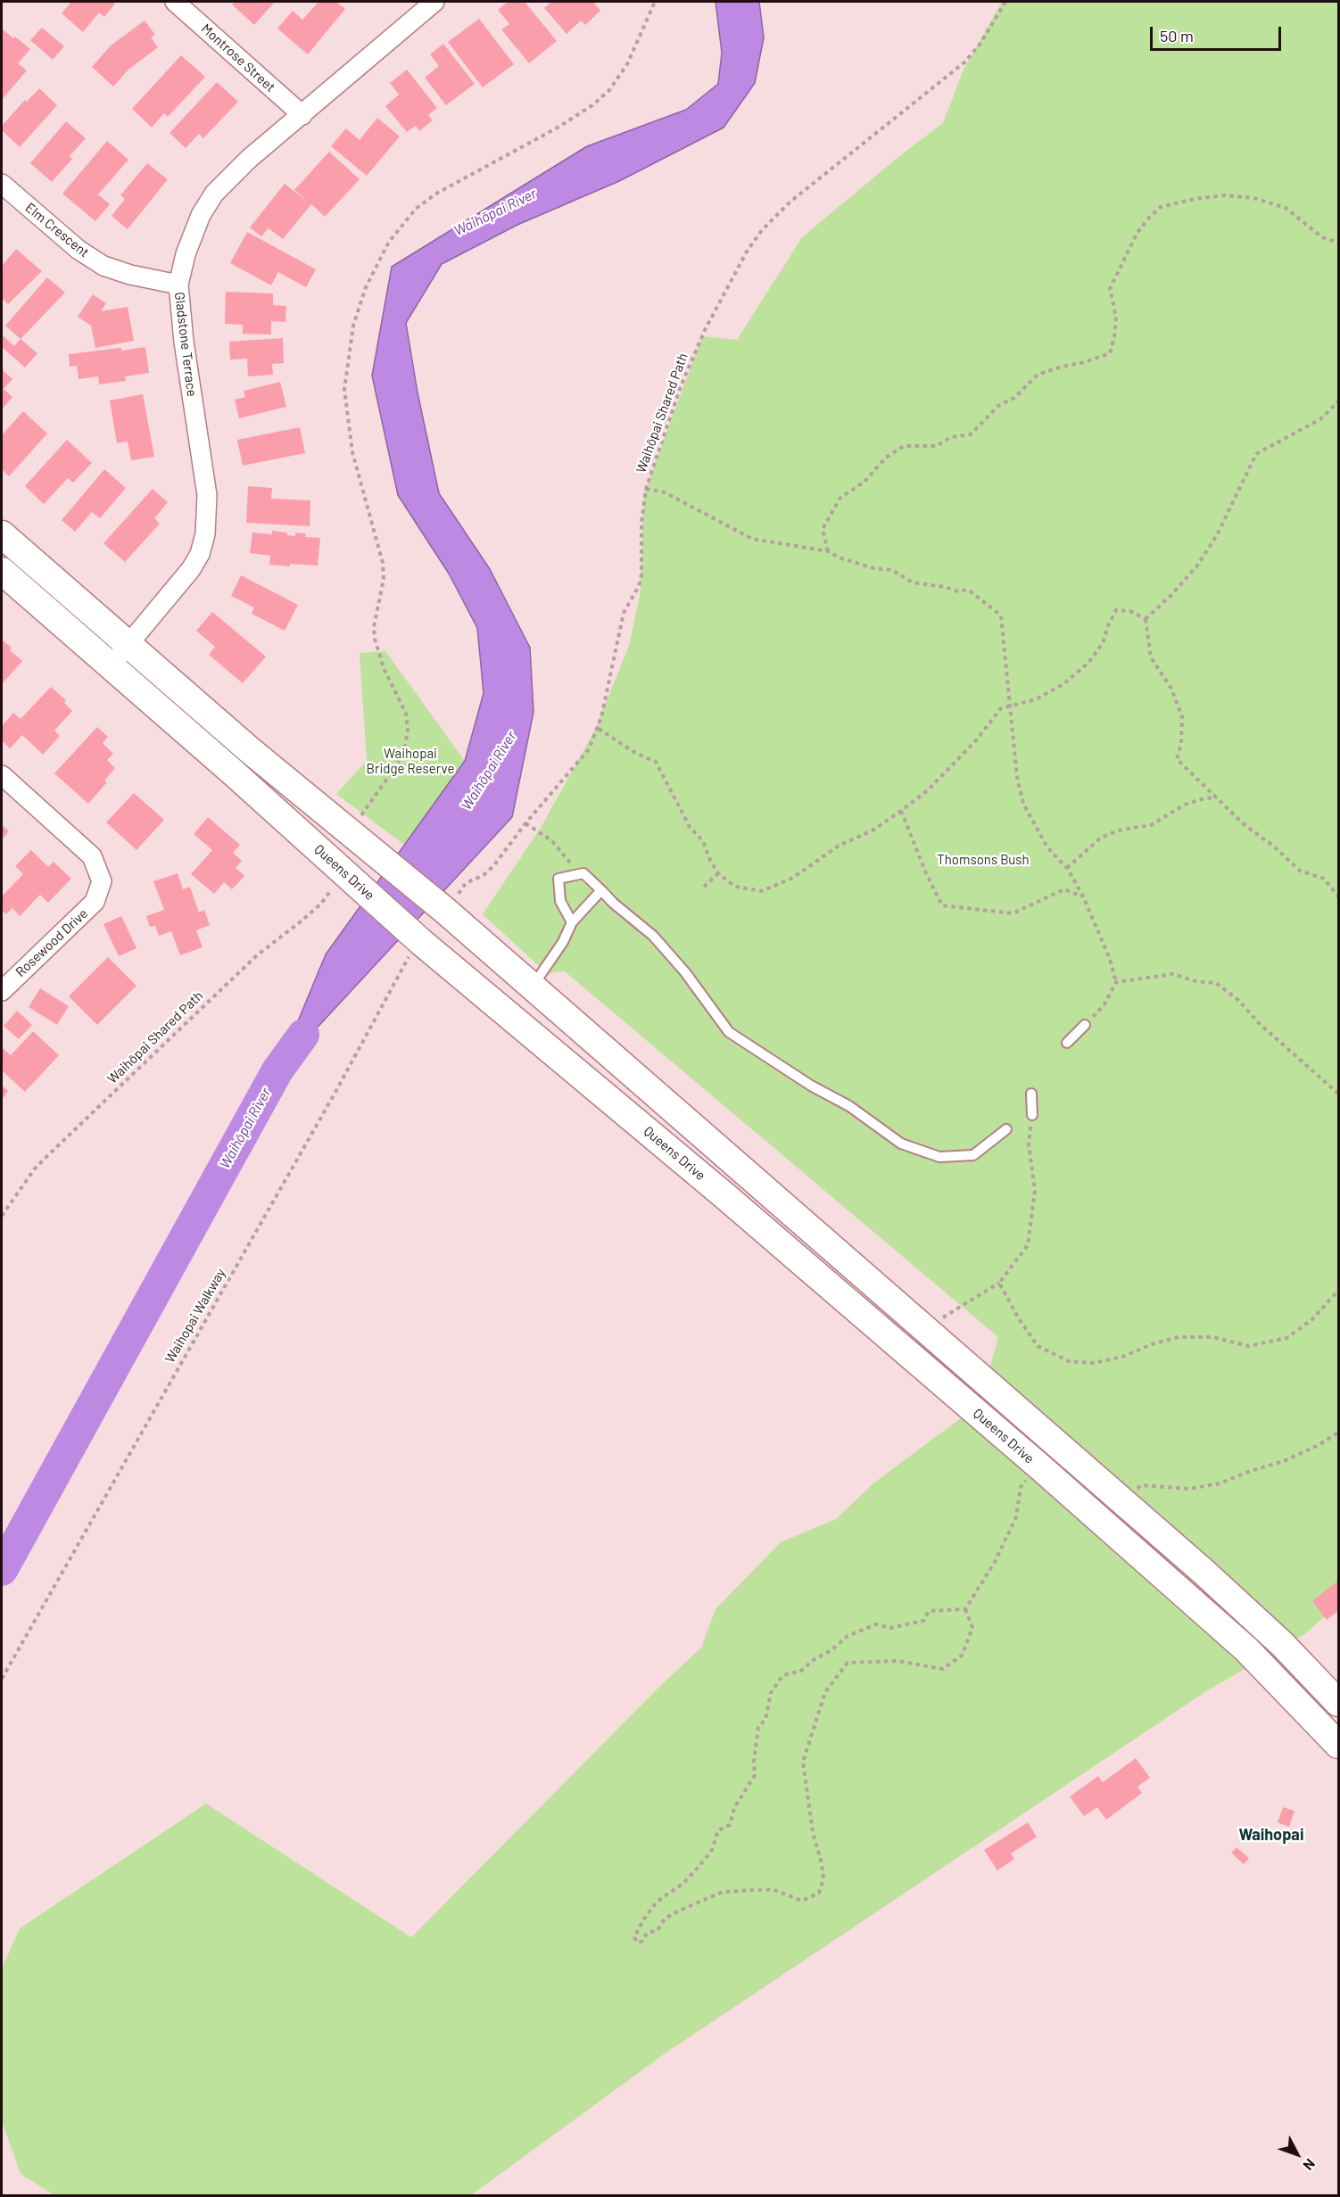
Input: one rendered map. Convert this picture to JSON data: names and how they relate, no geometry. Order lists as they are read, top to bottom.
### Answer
{
  "streets": {
    "main road": ["Queens Drive"],
    "street": [
      "Montrose Street",
      "Elm Crescent",
      "Gladstone Terrace",
      "Rosewood Drive"
    ],
    "path": ["Waihōpai Shared Path", "Waihopai Walkway"]
  },
  "crossings": [
    ["Montrose Street", "Gladstone Terrace"],
    ["Elm Crescent", "Gladstone Terrace"],
    ["Gladstone Terrace", "Queens Drive"]
  ],
  "districts": ["Waihopai"],
  "water": ["Waihōpai River"],
  "parks": ["Waihopai Bridge Reserve", "Thomsons Bush"],
  "scale_bar": "50 m",
  "north": "bottom right"
}
